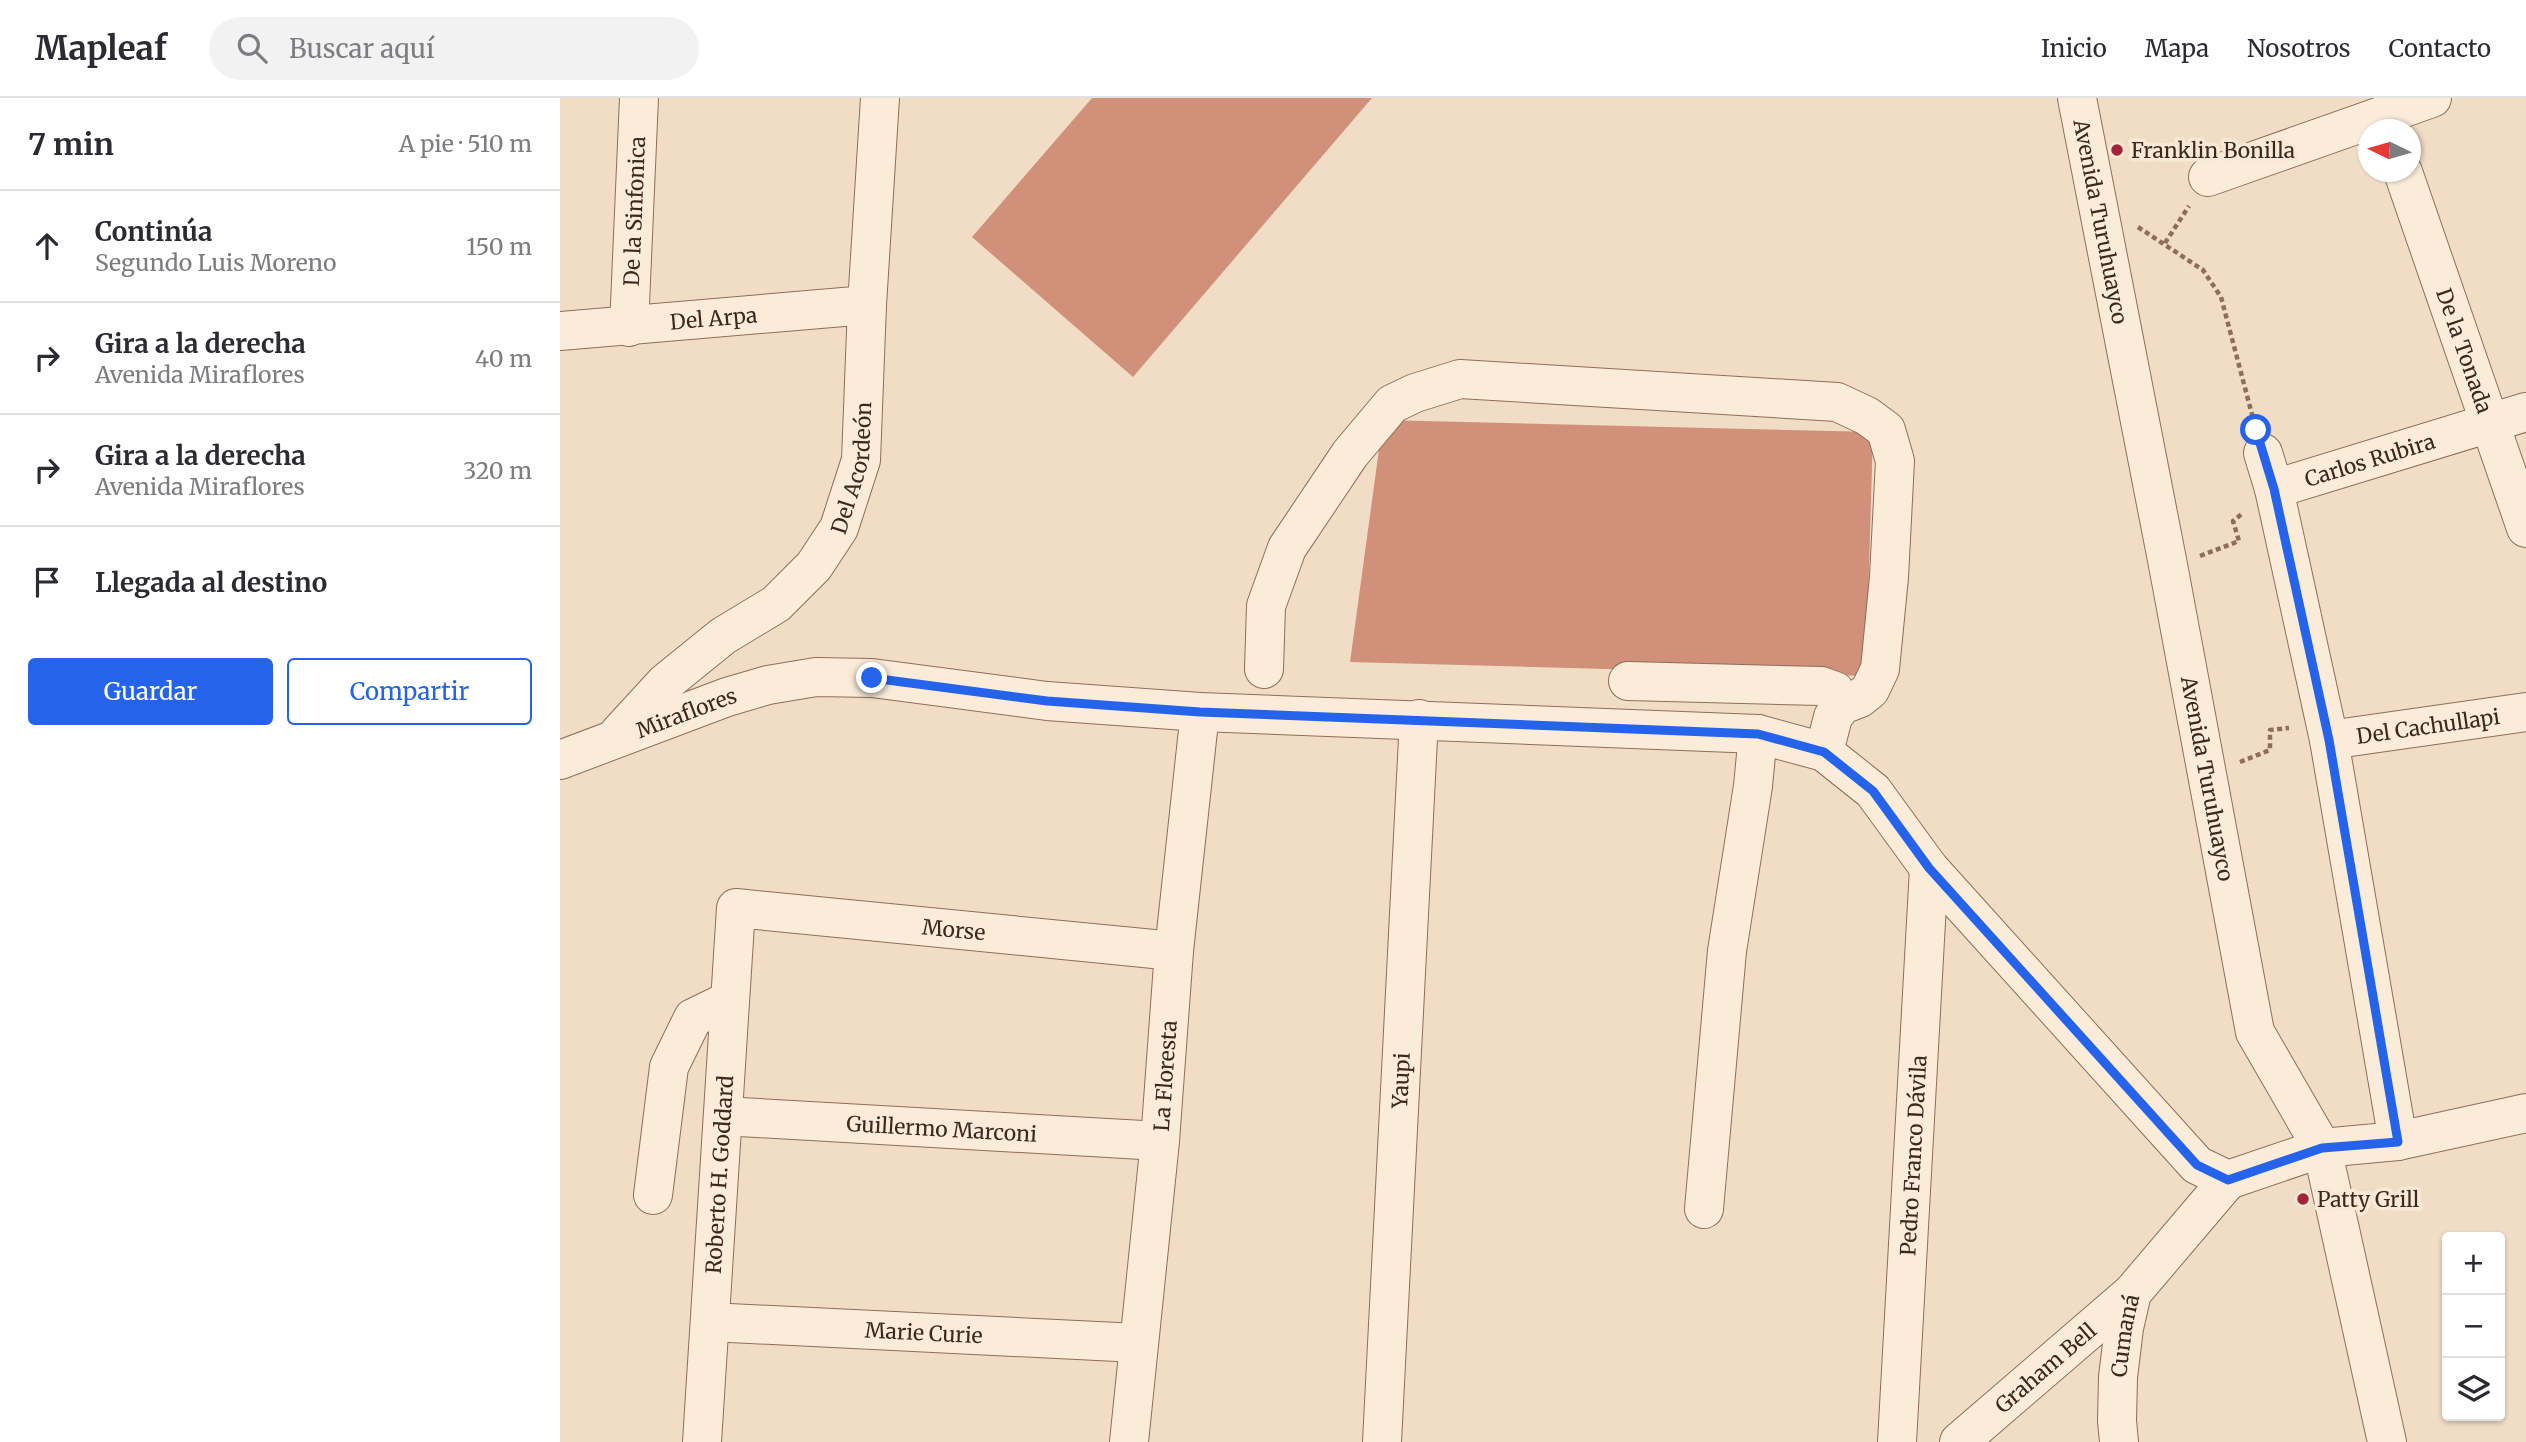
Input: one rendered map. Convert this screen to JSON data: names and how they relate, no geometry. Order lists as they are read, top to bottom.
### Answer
{
  "streets": {
    "street": [
      "De la Sinfonica",
      "Avenida Turuhuayco",
      "Del Arpa",
      "De la Tonada",
      "Carlos Rubira",
      "Del Acordeón",
      "Miraflores",
      "Del Cachullapi",
      "Morse",
      "La Floresta",
      "Yaupi",
      "Guillermo Marconi",
      "Pedro Franco Dávila",
      "Roberto H. Goddard",
      "Marie Curie",
      "Cumaná",
      "Graham Bell"
    ]
  },
  "crossings": [
    ["De la Sinfonica", "Del Arpa"],
    ["Del Arpa", "Del Acordeón"],
    ["De la Tonada", "Carlos Rubira"],
    ["Del Acordeón", "Miraflores"],
    ["Miraflores", "La Floresta"],
    ["Miraflores", "Yaupi"],
    ["Morse", "La Floresta"],
    ["Morse", "Roberto H. Goddard"],
    ["La Floresta", "Guillermo Marconi"],
    ["La Floresta", "Marie Curie"],
    ["Guillermo Marconi", "Roberto H. Goddard"],
    ["Roberto H. Goddard", "Marie Curie"],
    ["Cumaná", "Graham Bell"]
  ],
  "places": ["Franklin Bonilla", "Patty Grill"],
  "north": "left",
  "page": {
    "header": "Mapleaf",
    "search": "Buscar aquí",
    "nav": [
      "Inicio",
      "Mapa",
      "Nosotros",
      "Contacto"
    ],
    "heading": ["7 min", "A pie · 510 m"],
    "list": [
      ["Continúa", "Segundo Luis Moreno", "150 m"],
      ["Gira a la derecha", "Avenida Miraflores", "40 m"],
      ["Gira a la derecha", "Avenida Miraflores", "320 m"],
      "Llegada al destino"
    ],
    "buttons": ["Guardar", "Compartir"],
    "map_buttons": ["+", "−"]
  }
}
